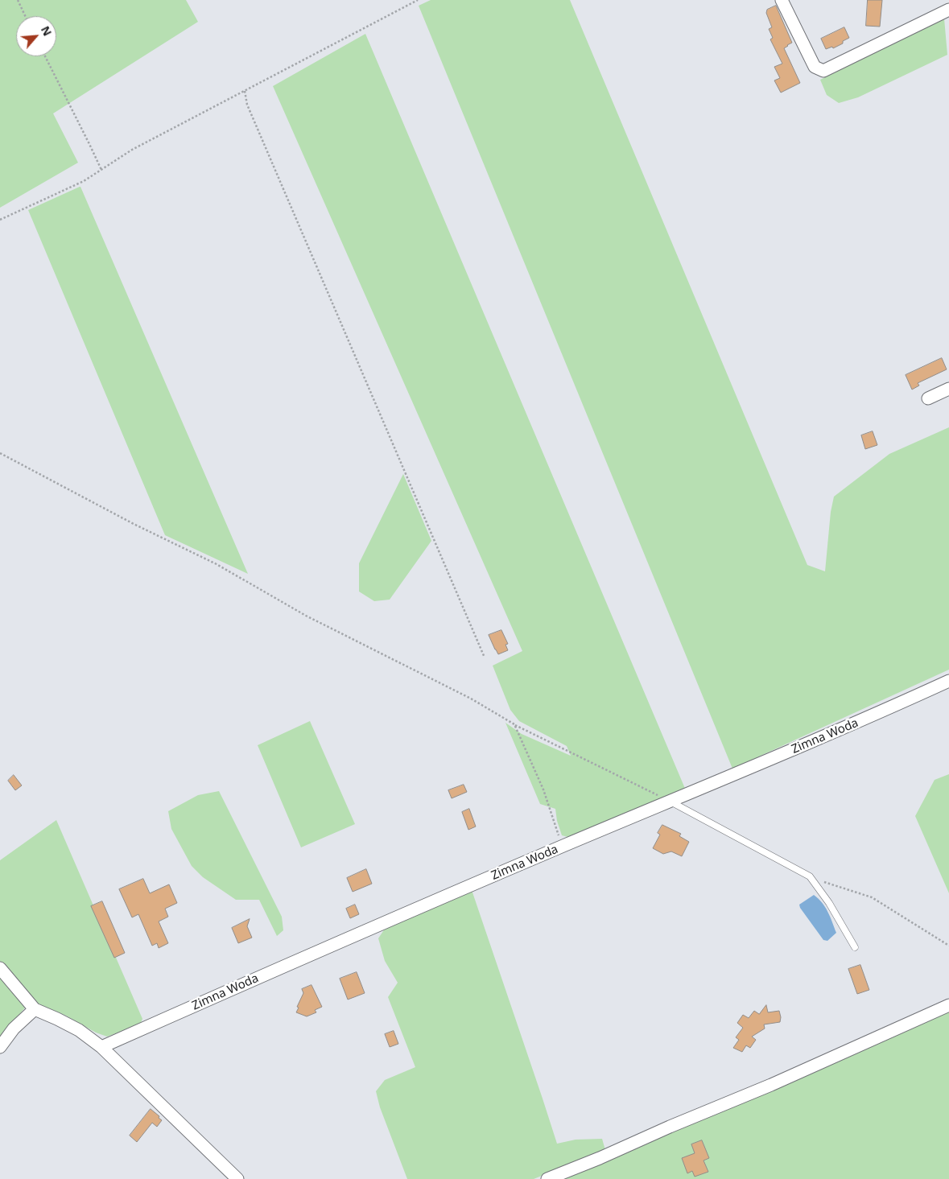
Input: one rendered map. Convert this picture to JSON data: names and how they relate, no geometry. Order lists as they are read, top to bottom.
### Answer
{
  "streets": {
    "street": ["Zimna Woda"]
  },
  "north": "top right"
}
